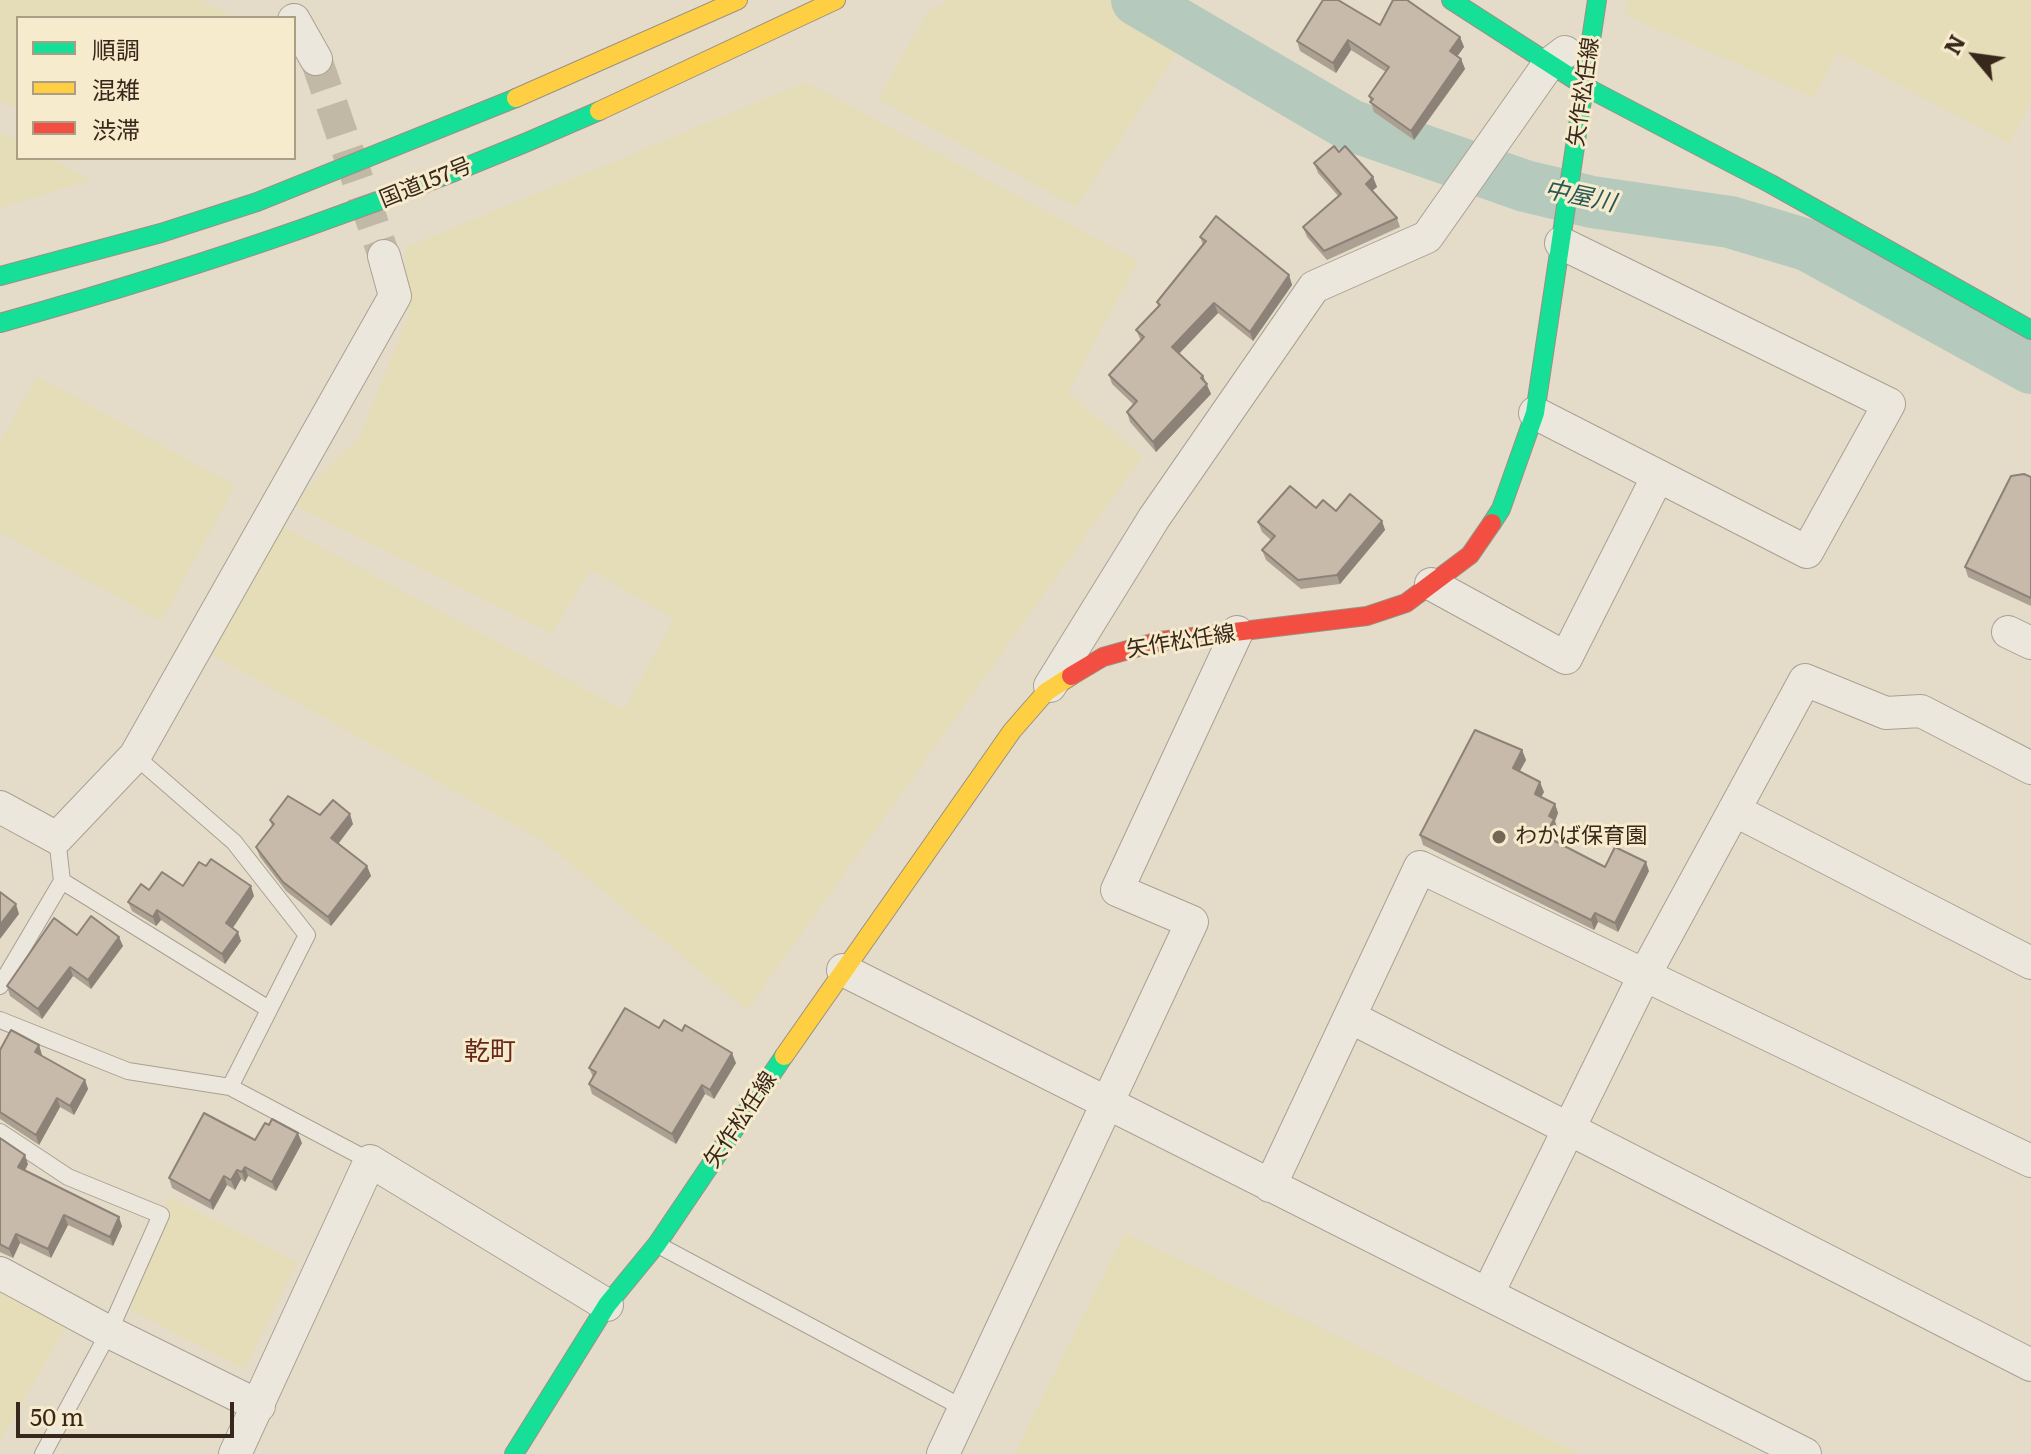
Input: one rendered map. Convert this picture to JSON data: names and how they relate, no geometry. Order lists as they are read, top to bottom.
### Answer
{
  "streets": {
    "main road": ["矢作松任線", "国道157号"]
  },
  "districts": ["乾町"],
  "water": ["中屋川"],
  "places": ["わかば保育園"],
  "legend": ["順調", "混雑", "渋滞"],
  "scale_bar": "50 m",
  "north": "top left"
}
